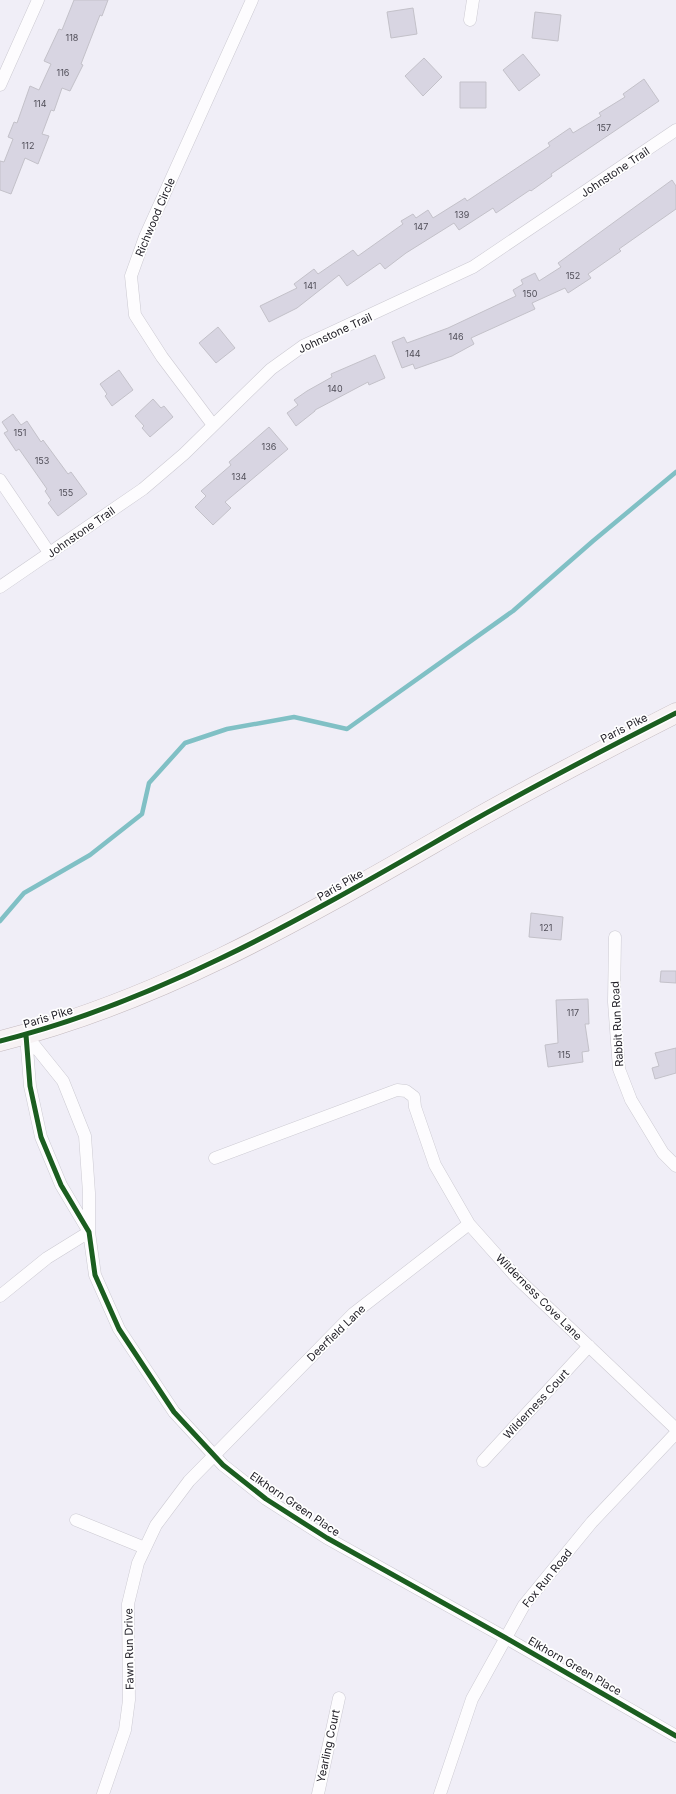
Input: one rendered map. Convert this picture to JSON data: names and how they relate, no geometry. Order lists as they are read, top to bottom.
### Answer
{
  "streets": {
    "main road": ["Paris Pike"],
    "street": [
      "Johnstone Trail",
      "Richwood Circle",
      "Rabbit Run Road",
      "Wilderness Cove Lane",
      "Deerfield Lane",
      "Wilderness Court",
      "Elkhorn Green Place",
      "Fox Run Road",
      "Fawn Run Drive",
      "Yearling Court"
    ]
  },
  "crossings": [
    ["Johnstone Trail", "Richwood Circle"],
    ["Paris Pike", "Elkhorn Green Place"],
    ["Wilderness Cove Lane", "Deerfield Lane"],
    ["Wilderness Cove Lane", "Wilderness Court"],
    ["Deerfield Lane", "Elkhorn Green Place"],
    ["Deerfield Lane", "Fawn Run Drive"],
    ["Elkhorn Green Place", "Fox Run Road"],
    ["Elkhorn Green Place", "Fawn Run Drive"]
  ],
  "house_numbers": [
    "118",
    "116",
    "114",
    "157",
    "112",
    "139",
    "147",
    "152",
    "141",
    "150",
    "146",
    "144",
    "140",
    "151",
    "136",
    "153",
    "134",
    "155",
    "121",
    "117",
    "115"
  ]
}
